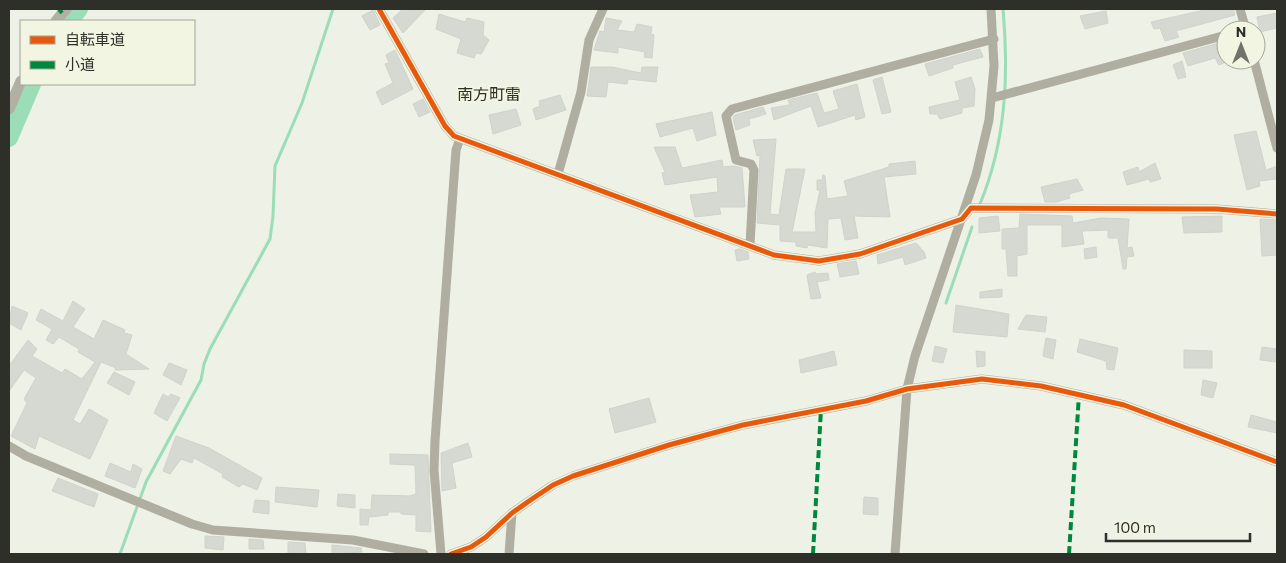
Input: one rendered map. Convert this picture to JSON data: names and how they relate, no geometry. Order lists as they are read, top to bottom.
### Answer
{
  "districts": ["南方町雷"],
  "legend": ["自転車道", "小道"],
  "scale_bar": "100 m",
  "north": "top"
}
